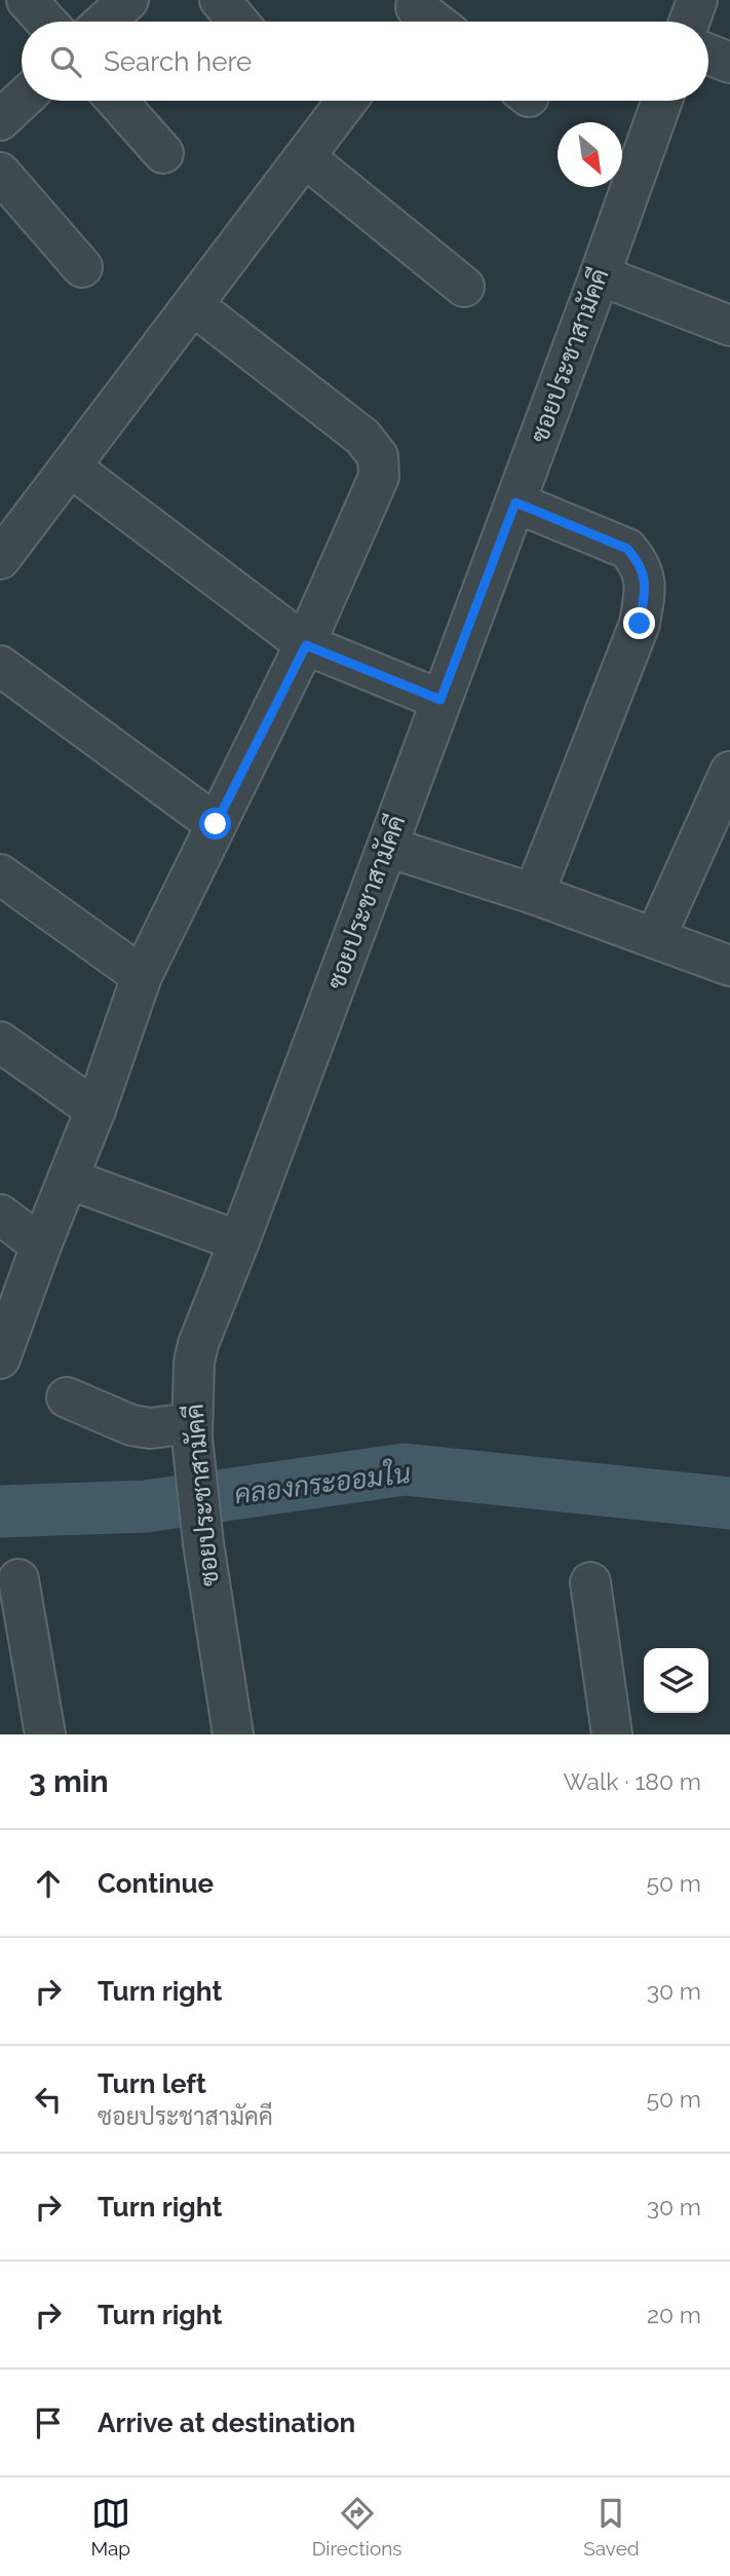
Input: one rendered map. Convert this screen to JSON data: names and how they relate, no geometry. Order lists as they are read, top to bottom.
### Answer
{
  "streets": {
    "street": ["ซอยประชาสามัคคี"]
  },
  "water": ["คลองกระออมใน"],
  "north": "bottom right",
  "page": {
    "search": "Search here",
    "heading": ["3 min", "Walk · 180 m"],
    "list": [
      ["Continue", "50 m"],
      ["Turn right", "30 m"],
      ["Turn left", "ซอยประชาสามัคคี", "50 m"],
      ["Turn right", "30 m"],
      ["Turn right", "20 m"],
      "Arrive at destination"
    ],
    "nav": ["Map", "Directions", "Saved"]
  }
}
